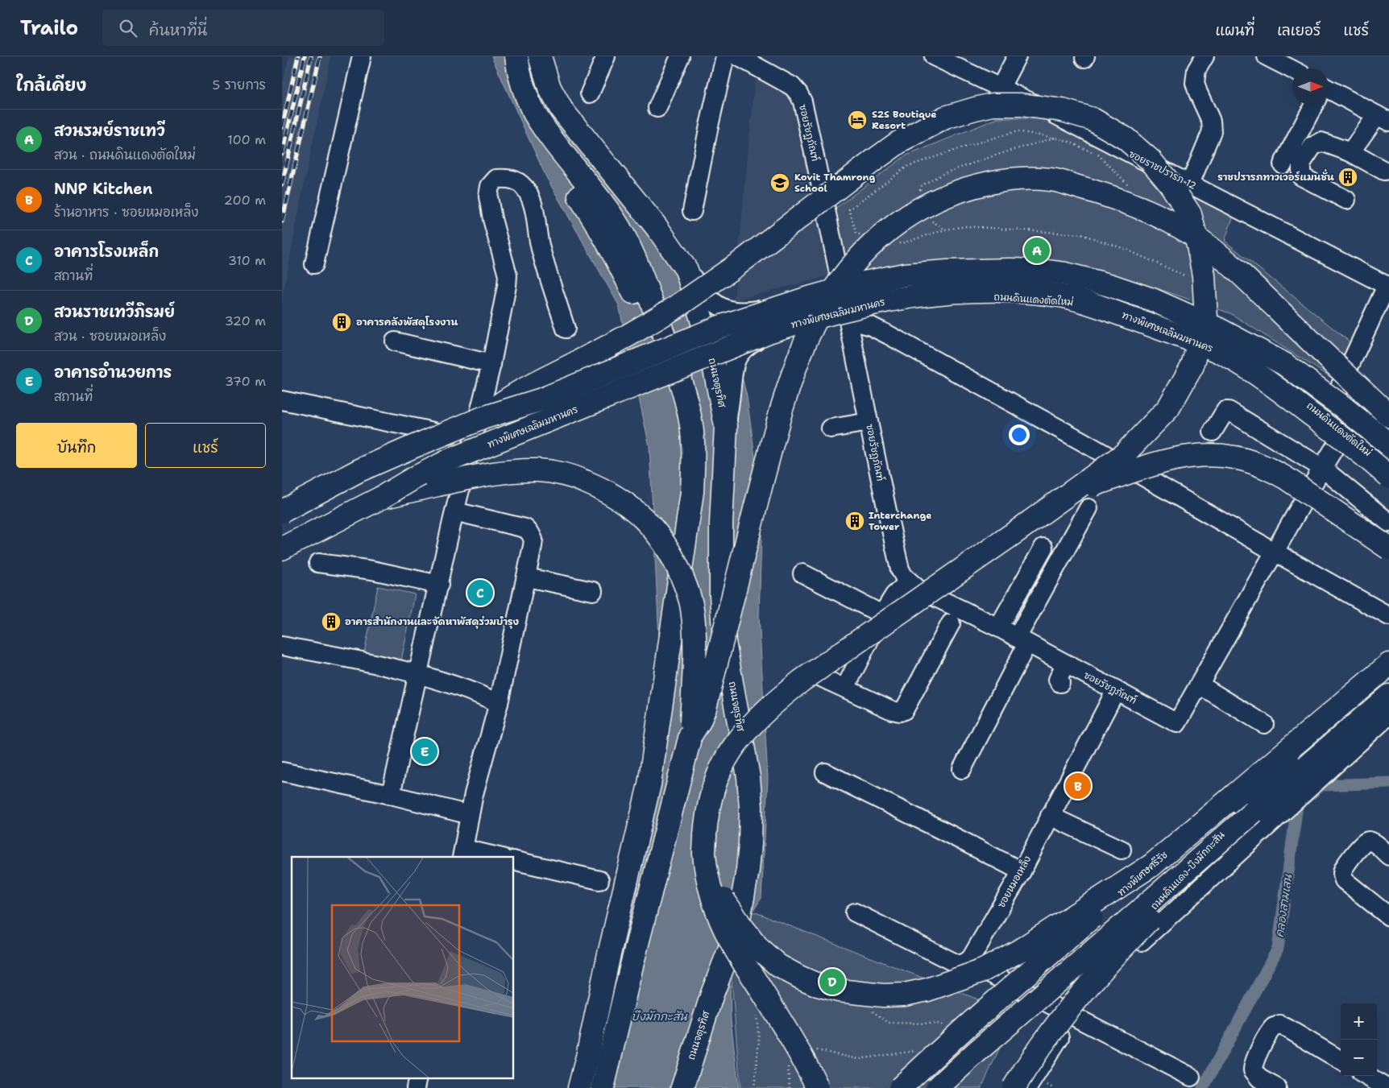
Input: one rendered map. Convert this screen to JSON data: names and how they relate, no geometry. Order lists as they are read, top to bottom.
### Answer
{
  "streets": {
    "main road": ["ทางพิเศษเฉลิมมหานคร", "ถนนจตุรทิศ", "ทางพิเศษศรีรัช"],
    "street": [
      "ซอยรัชฎภัณฑ์",
      "ซอยราชปรารภ 12",
      "ถนนดินแดงตัดใหม่",
      "ถนนดินแดง-บึงมักกะสัน",
      "ซอยหมอเหล็ง"
    ]
  },
  "crossings": [
    ["ซอยรัชฎภัณฑ์", "ถนนดินแดงตัดใหม่"],
    ["ซอยรัชฎภัณฑ์", "ซอยหมอเหล็ง"],
    ["ถนนดินแดงตัดใหม่", "ถนนจตุรทิศ"]
  ],
  "water": ["คลองสามเสน", "บึงมักกะสัน"],
  "places": {
    "hotel": ["S2S Boutique Resort"],
    "building": [
      "ราชปรารภทาวเวอร์แมนชั่น",
      "อาคารคลังพัสดุโรงงาน",
      "Interchange Tower",
      "อาคารสำนักงานและจัดหาพัสดุร่วมบำรุง"
    ],
    "school or university": ["Kovit Thamrong School"]
  },
  "north": "right",
  "page": {
    "header": "Trailo",
    "search": "ค้นหาที่นี่",
    "nav": ["แผนที่", "เลเยอร์", "แชร์"],
    "heading": ["ใกล้เคียง", "5 รายการ"],
    "list": [
      {
        "mark": "A",
        "name": "สวนรมย์ราชเทวี",
        "note": "สวน · ถนนดินแดงตัดใหม่",
        "value": "100 m"
      },
      {
        "mark": "B",
        "name": "NNP Kitchen",
        "note": "ร้านอาหาร · ซอยหมอเหล็ง",
        "value": "200 m"
      },
      {
        "mark": "C",
        "name": "อาคารโรงเหล็ก",
        "note": "สถานที่",
        "value": "310 m"
      },
      {
        "mark": "D",
        "name": "สวนราชเทวีภิรมย์",
        "note": "สวน · ซอยหมอเหล็ง",
        "value": "320 m"
      },
      {
        "mark": "E",
        "name": "อาคารอำนวยการ",
        "note": "สถานที่",
        "value": "370 m"
      }
    ],
    "pins": [
      "A",
      "C",
      "E",
      "B",
      "D"
    ],
    "buttons": ["บันทึก", "แชร์"],
    "map_buttons": ["+", "−"]
  }
}
